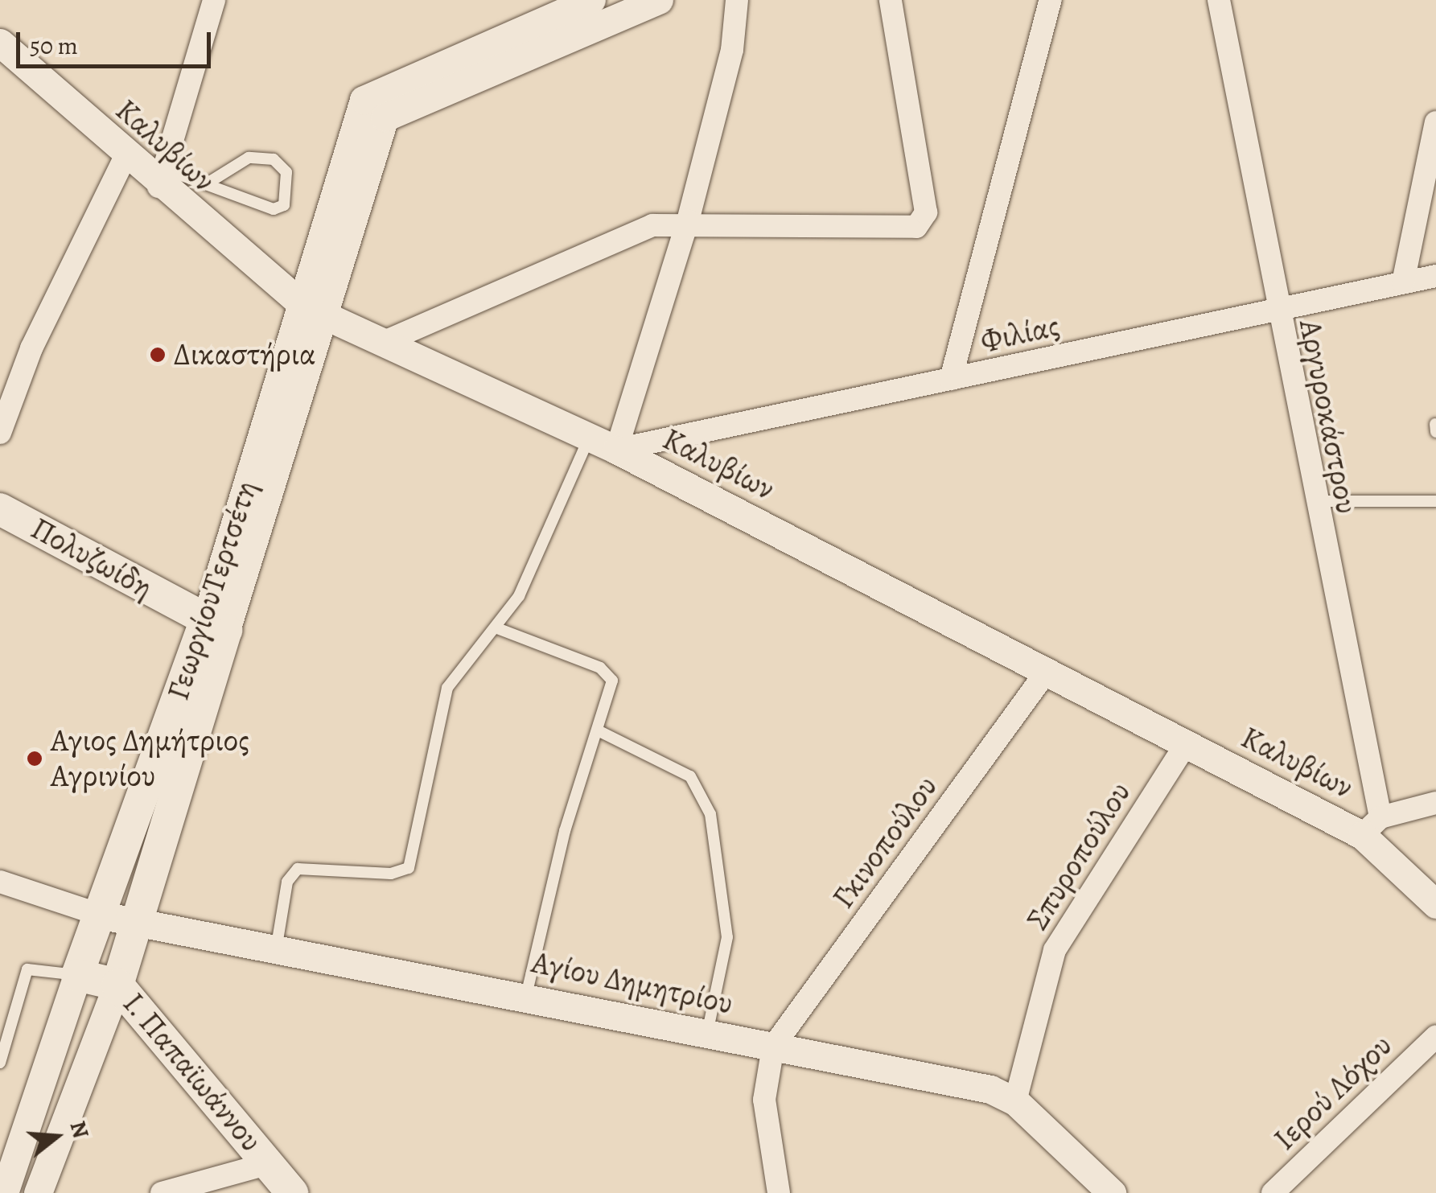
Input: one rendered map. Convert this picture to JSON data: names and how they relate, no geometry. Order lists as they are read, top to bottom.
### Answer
{
  "streets": {
    "main road": ["Πολυζωίδη", "ΓεωργίουΤερτσέτη", "Ι. Παπαϊωάννου"],
    "street": [
      "Καλυβίων",
      "Φιλίας",
      "Αργυροκάστρου",
      "Γκινοπούλου",
      "Σπυροπούλου",
      "Αγίου Δημητρίου",
      "Ιερού Λόχου"
    ]
  },
  "crossings": [
    ["Καλυβίων", "Φιλίας"],
    ["Καλυβίων", "Αργυροκάστρου"],
    ["Καλυβίων", "ΓεωργίουΤερτσέτη"],
    ["Καλυβίων", "Γκινοπούλου"],
    ["Καλυβίων", "Σπυροπούλου"],
    ["Φιλίας", "Αργυροκάστρου"],
    ["Πολυζωίδη", "ΓεωργίουΤερτσέτη"],
    ["ΓεωργίουΤερτσέτη", "Αγίου Δημητρίου"],
    ["ΓεωργίουΤερτσέτη", "Ι. Παπαϊωάννου"],
    ["Γκινοπούλου", "Αγίου Δημητρίου"],
    ["Σπυροπούλου", "Αγίου Δημητρίου"]
  ],
  "places": ["Δικαστήρια", "Αγιος Δημήτριος Αγρινίου"],
  "scale_bar": "50 m",
  "north": "right"
}
